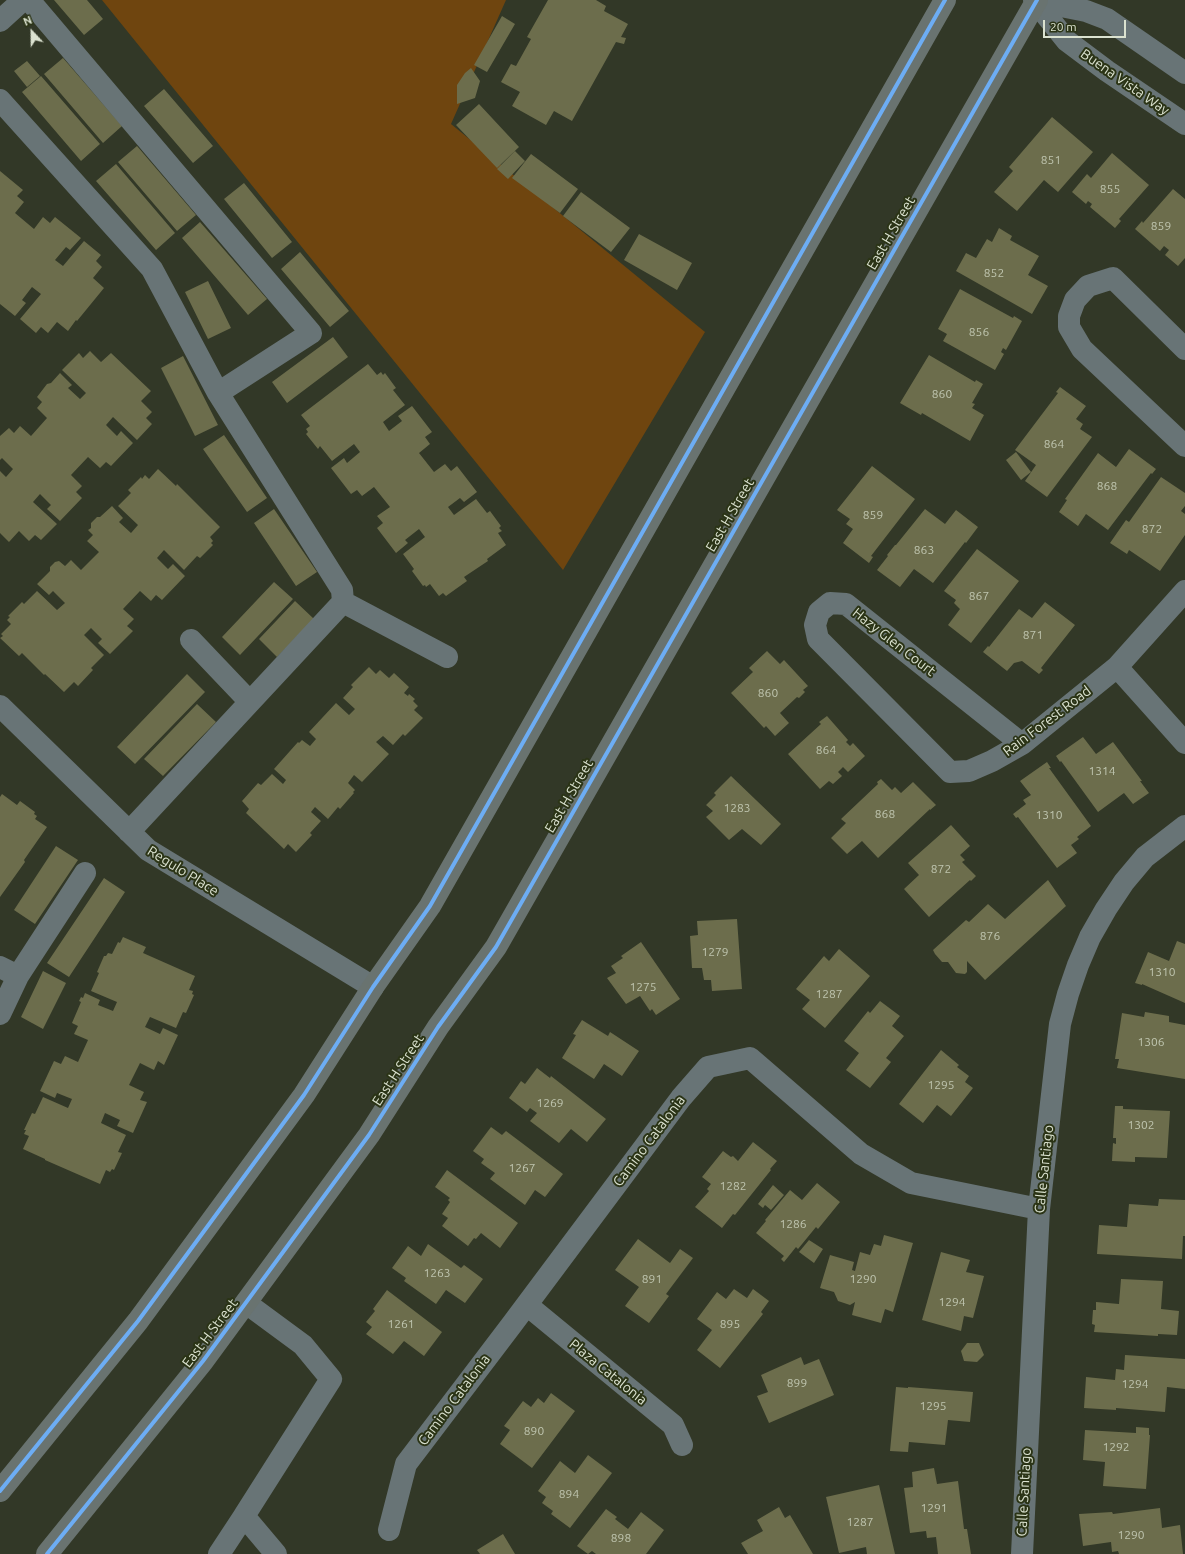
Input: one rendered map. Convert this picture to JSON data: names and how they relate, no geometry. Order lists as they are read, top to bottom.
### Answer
{
  "streets": {
    "main road": ["East H Street"],
    "street": [
      "Buena Vista Way",
      "Hazy Glen Court",
      "Rain Forest Road",
      "Regulo Place",
      "Camino Catalonia",
      "Calle Santiago",
      "Plaza Catalonia"
    ]
  },
  "crossings": [
    ["Buena Vista Way", "East H Street"],
    ["Hazy Glen Court", "Rain Forest Road"],
    ["Camino Catalonia", "Calle Santiago"],
    ["Camino Catalonia", "Plaza Catalonia"]
  ],
  "house_numbers": [
    "851",
    "855",
    "859",
    "852",
    "856",
    "860",
    "864",
    "868",
    "859",
    "872",
    "863",
    "867",
    "871",
    "860",
    "864",
    "1314",
    "1283",
    "868",
    "1310",
    "872",
    "876",
    "1279",
    "1310",
    "1275",
    "1287",
    "1306",
    "1295",
    "1269",
    "1302",
    "1267",
    "1282",
    "1286",
    "1263",
    "891",
    "1290",
    "1294",
    "1261",
    "895",
    "899",
    "1294",
    "1295",
    "890",
    "1292",
    "894",
    "1291",
    "1287",
    "1290",
    "898"
  ],
  "scale_bar": "20 m",
  "north": "top"
}
